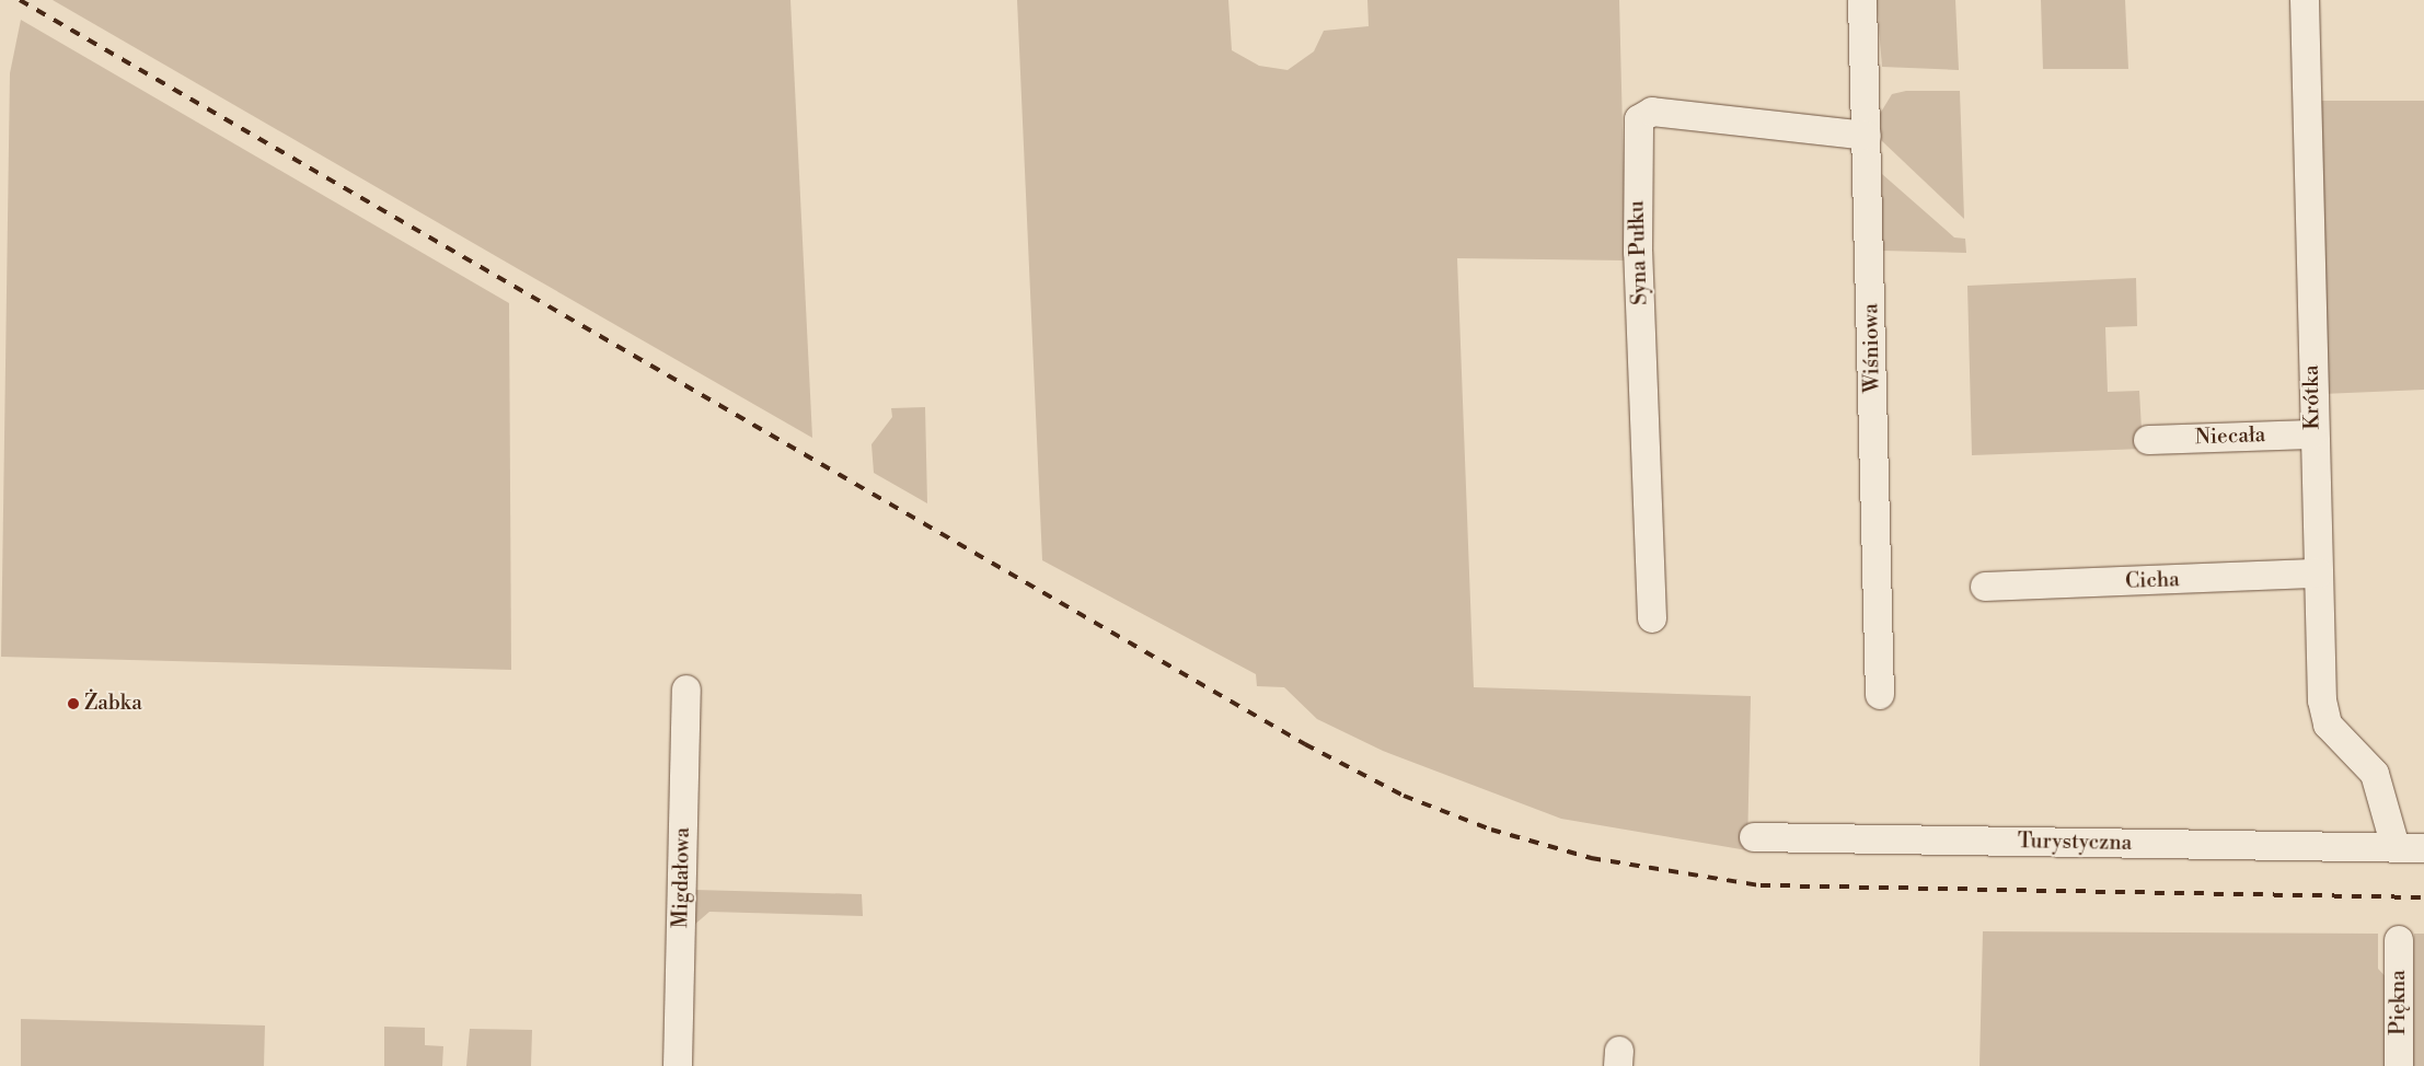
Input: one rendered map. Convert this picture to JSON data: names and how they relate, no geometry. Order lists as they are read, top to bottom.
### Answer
{
  "streets": {
    "street": [
      "Syna Pułku",
      "Wiśniowa",
      "Krótka",
      "Niecała",
      "Cicha",
      "Turystyczna",
      "Migdałowa",
      "Piękna"
    ]
  },
  "crossings": [
    ["Syna Pułku", "Wiśniowa"],
    ["Krótka", "Niecała"],
    ["Krótka", "Cicha"],
    ["Krótka", "Turystyczna"]
  ],
  "places": ["Żabka"]
}
